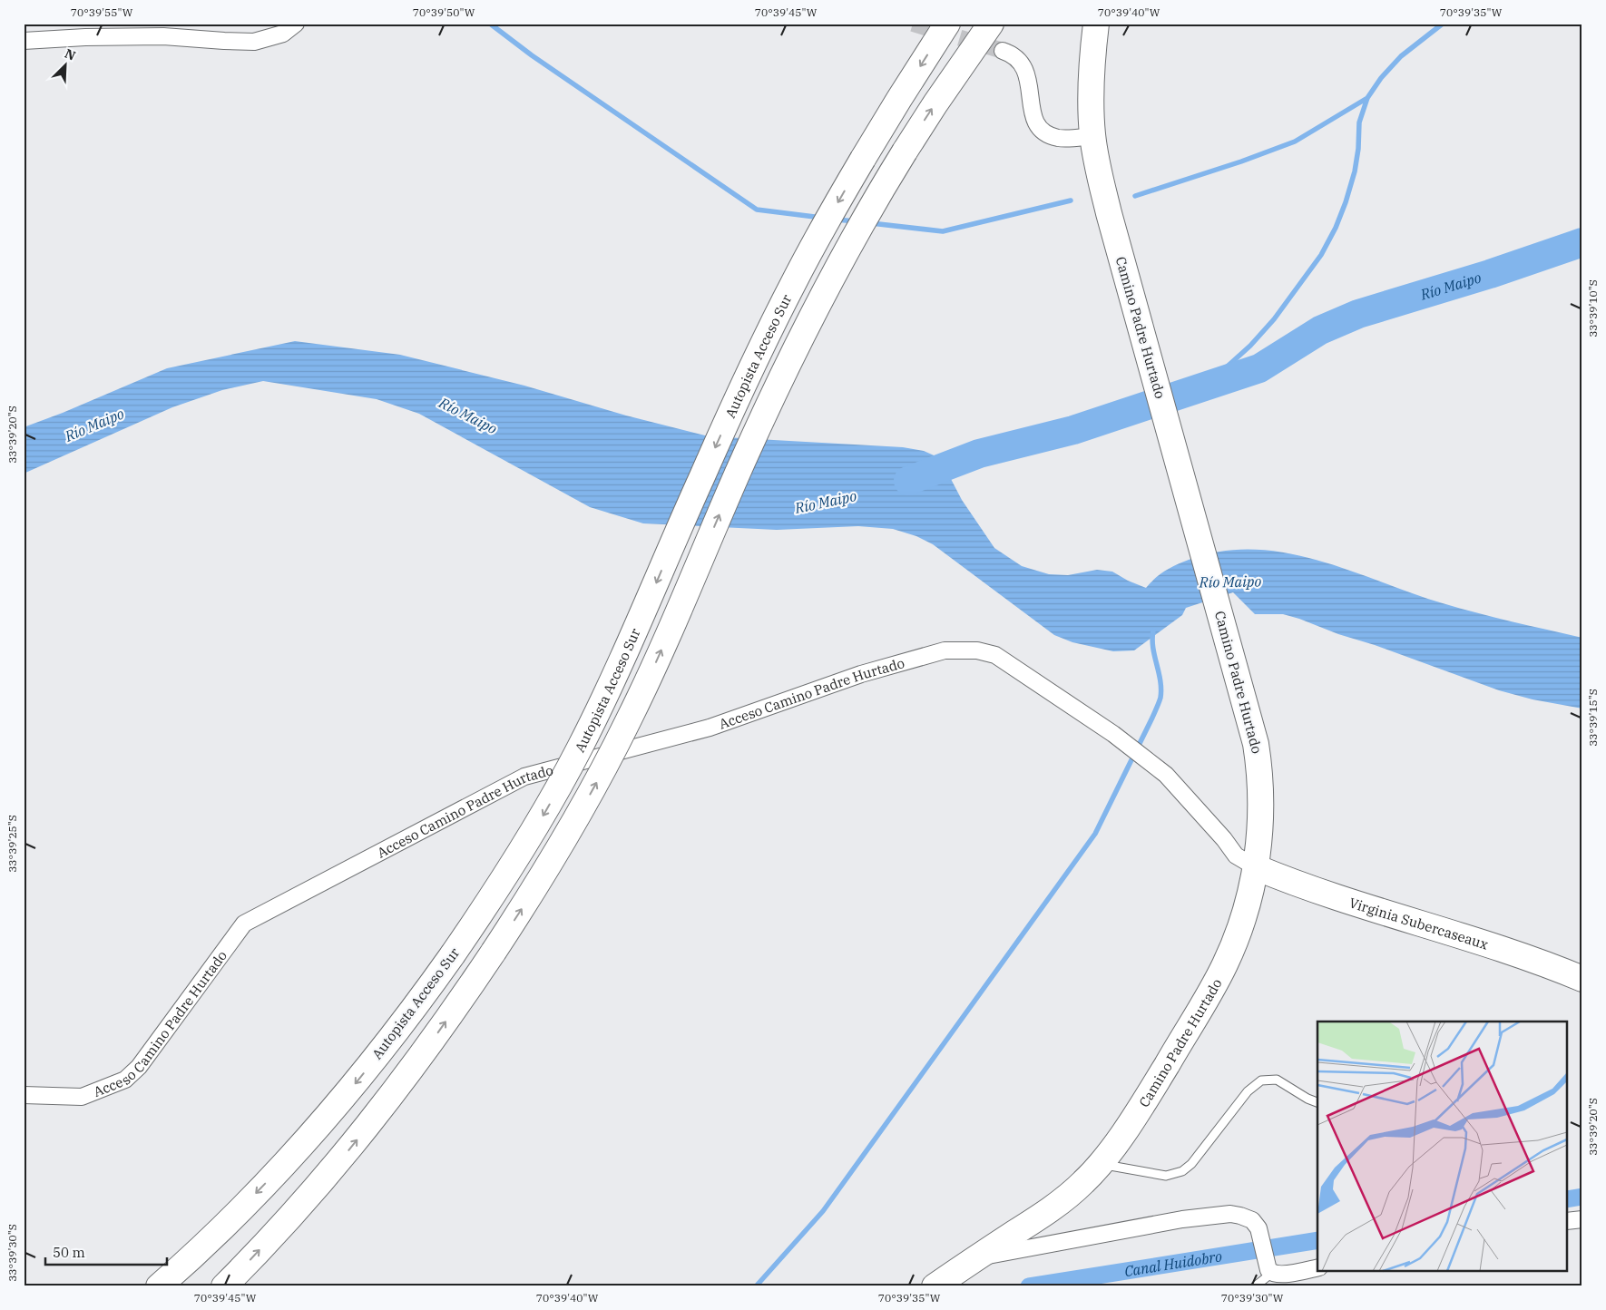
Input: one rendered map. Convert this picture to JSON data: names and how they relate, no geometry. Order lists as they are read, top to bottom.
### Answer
{
  "streets": {
    "main road": ["Camino Padre Hurtado", "Autopista Acceso Sur", "Virginia Subercaseaux"],
    "street": ["Acceso Camino Padre Hurtado"]
  },
  "crossings": [
    ["Camino Padre Hurtado", "Acceso Camino Padre Hurtado"],
    ["Camino Padre Hurtado", "Virginia Subercaseaux"],
    ["Acceso Camino Padre Hurtado", "Virginia Subercaseaux"]
  ],
  "water": ["Río Maipo", "Canal Huidobro"],
  "scale_bar": "50 m",
  "north": "top right",
  "coordinates": [
    "70°39'55\"W",
    "70°39'50\"W",
    "70°39'45\"W",
    "70°39'40\"W",
    "70°39'35\"W",
    "33°39'10\"S",
    "33°39'20\"S",
    "33°39'15\"S",
    "33°39'25\"S",
    "33°39'30\"S",
    "70°39'30\"W"
  ]
}
